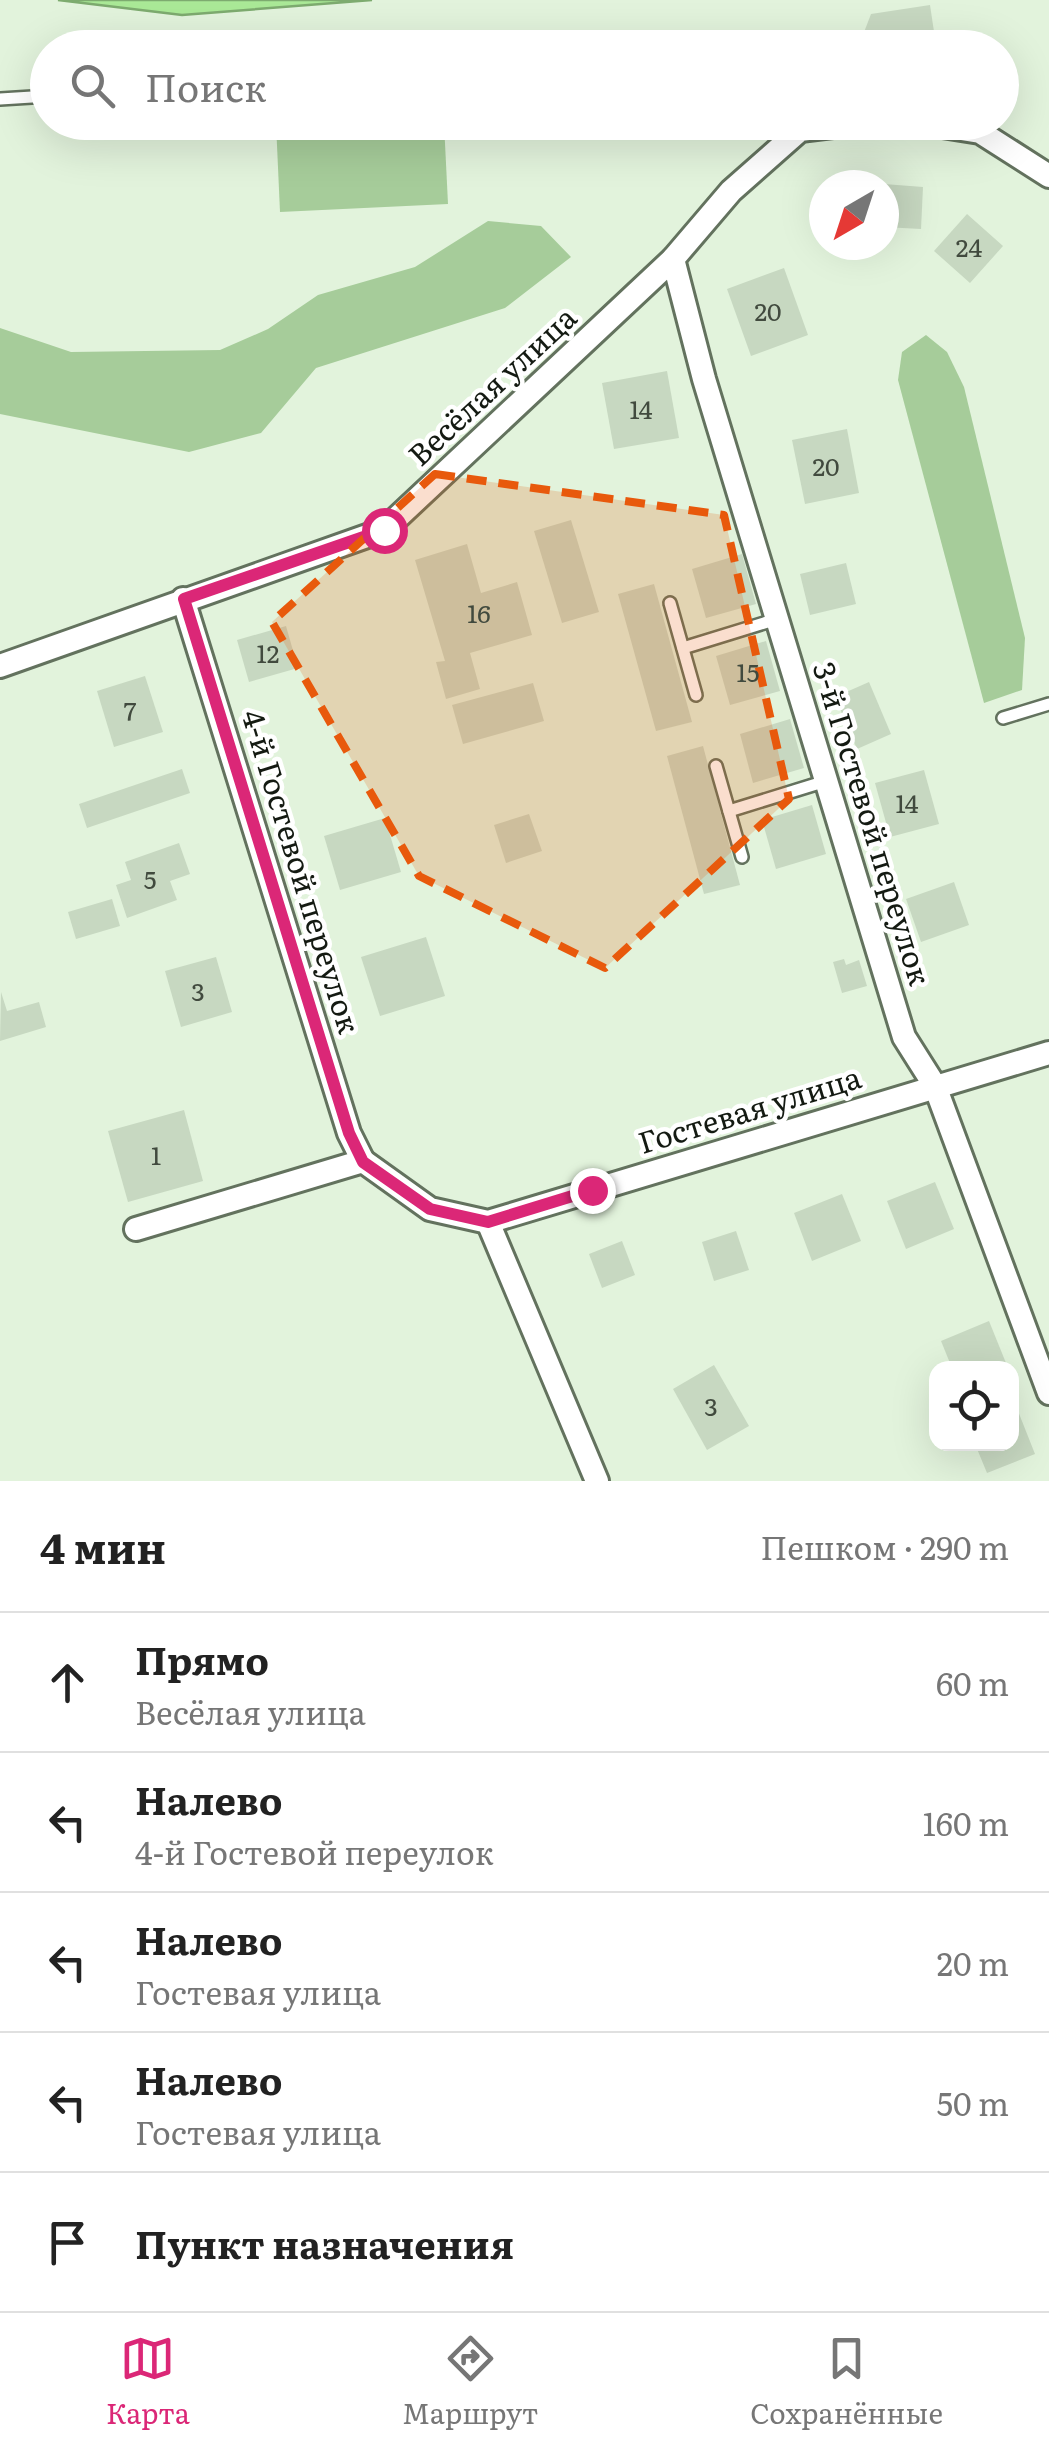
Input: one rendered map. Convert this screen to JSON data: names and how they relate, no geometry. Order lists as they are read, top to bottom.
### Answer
{
  "streets": {
    "street": [
      "Весёлая улица",
      "3-й Гостевой переулок",
      "4-й Гостевой переулок",
      "Гостевая улица"
    ]
  },
  "crossings": [
    ["Весёлая улица", "3-й Гостевой переулок"],
    ["Весёлая улица", "4-й Гостевой переулок"],
    ["3-й Гостевой переулок", "Гостевая улица"],
    ["4-й Гостевой переулок", "Гостевая улица"]
  ],
  "house_numbers": [
    "24",
    "20",
    "14",
    "20",
    "16",
    "12",
    "15",
    "7",
    "14",
    "5",
    "3",
    "1",
    "3"
  ],
  "north": "bottom left",
  "page": {
    "search": "Поиск",
    "heading": ["4 мин", "Пешком · 290 m"],
    "list": [
      ["Прямо", "Весёлая улица", "60 m"],
      ["Налево", "4-й Гостевой переулок", "160 m"],
      ["Налево", "Гостевая улица", "20 m"],
      ["Налево", "Гостевая улица", "50 m"],
      "Пункт назначения"
    ],
    "nav": ["Карта", "Маршрут", "Сохранённые"]
  }
}
